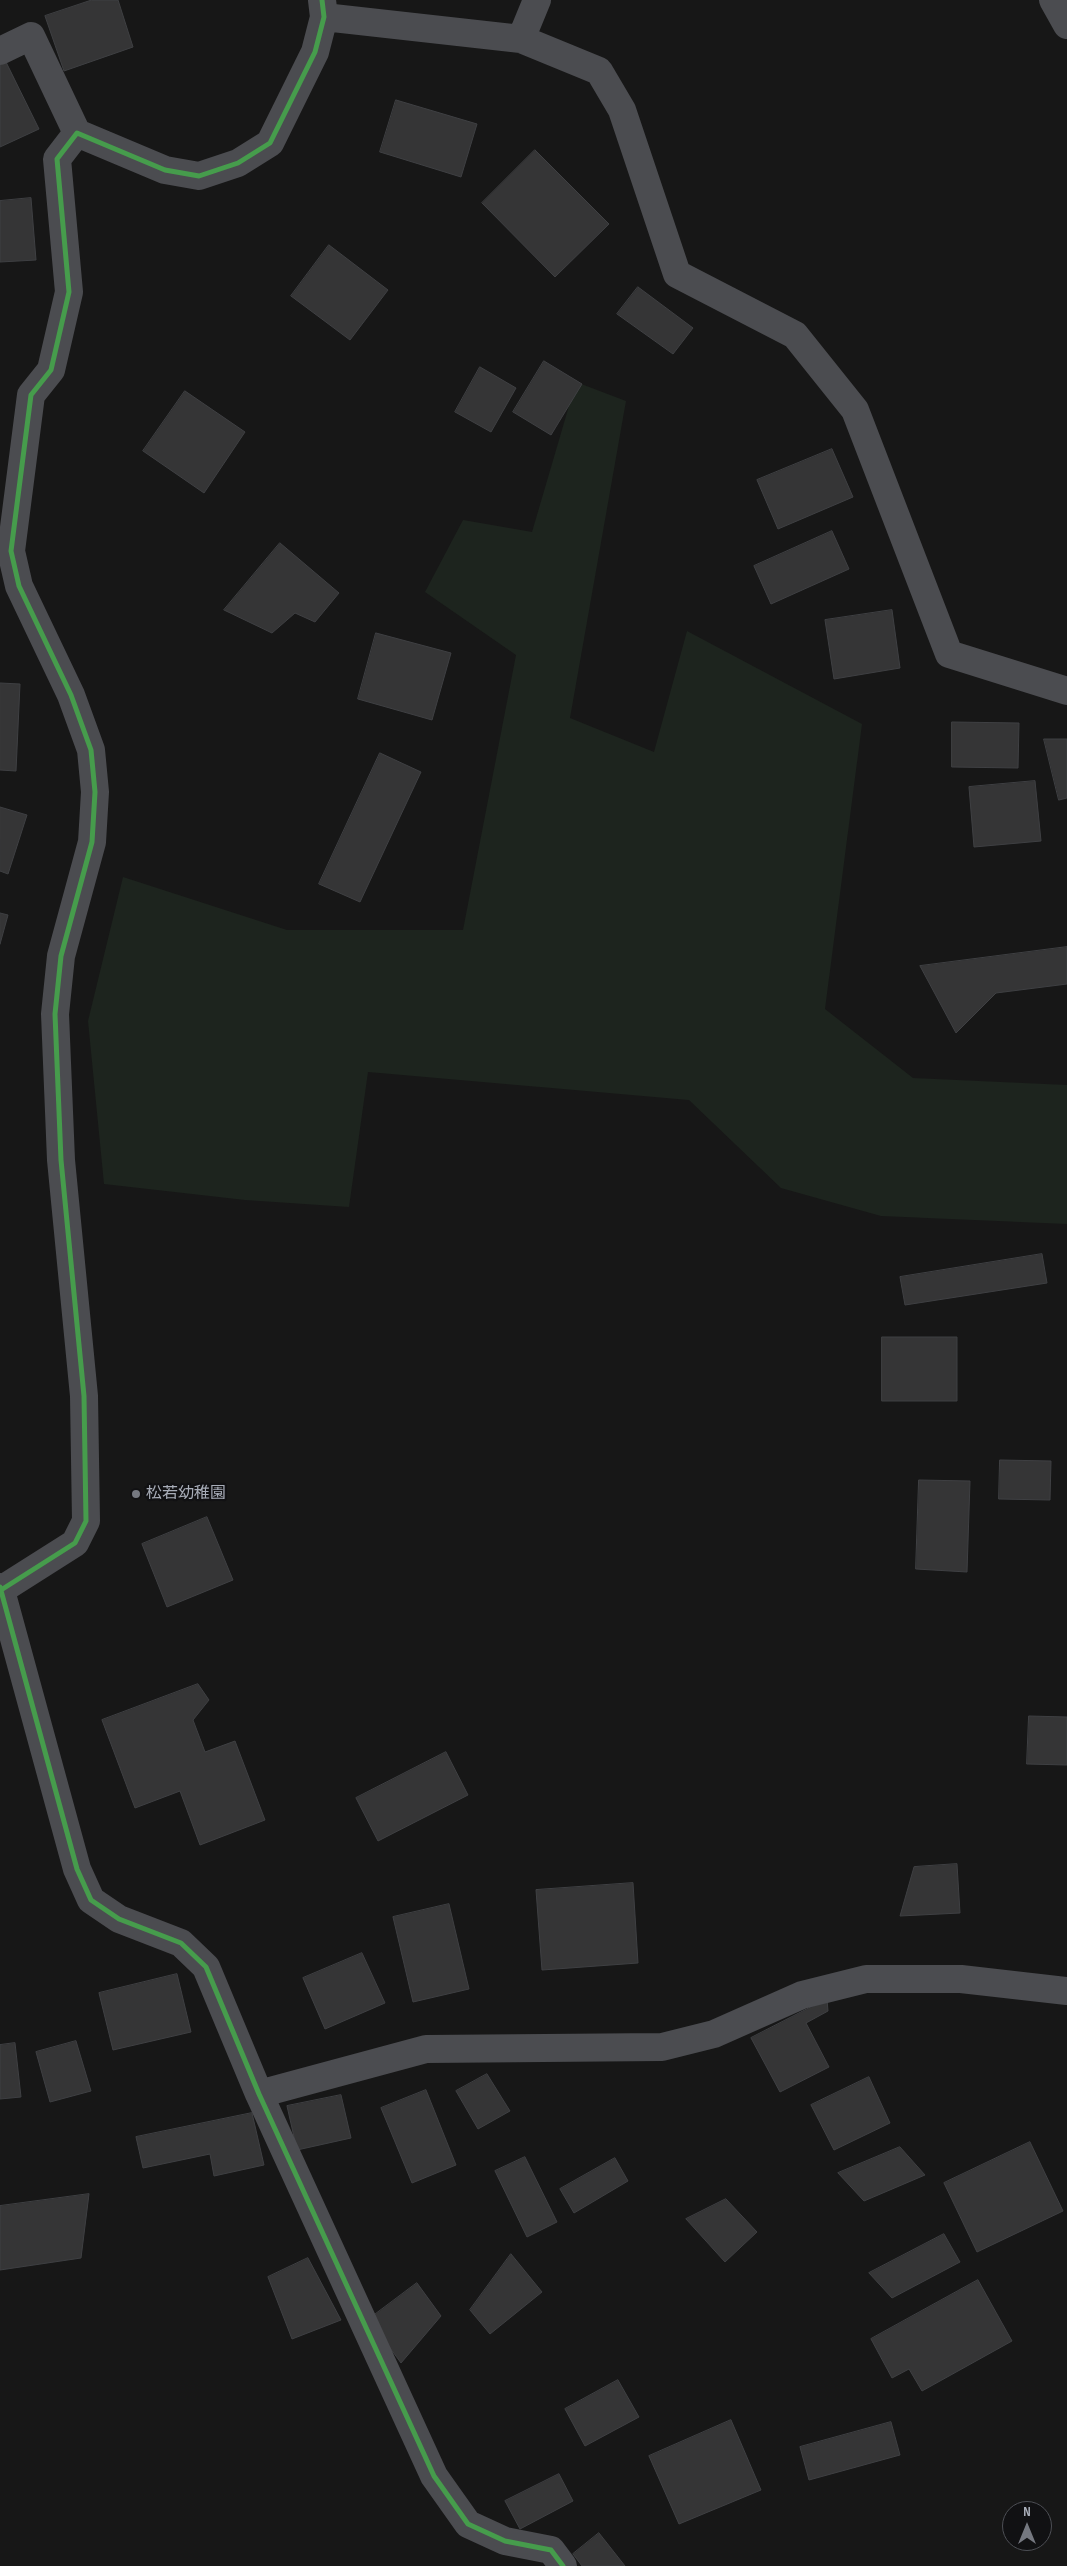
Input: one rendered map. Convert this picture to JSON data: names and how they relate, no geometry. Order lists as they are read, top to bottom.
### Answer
{
  "places": ["松若幼稚園"],
  "north": "top"
}
